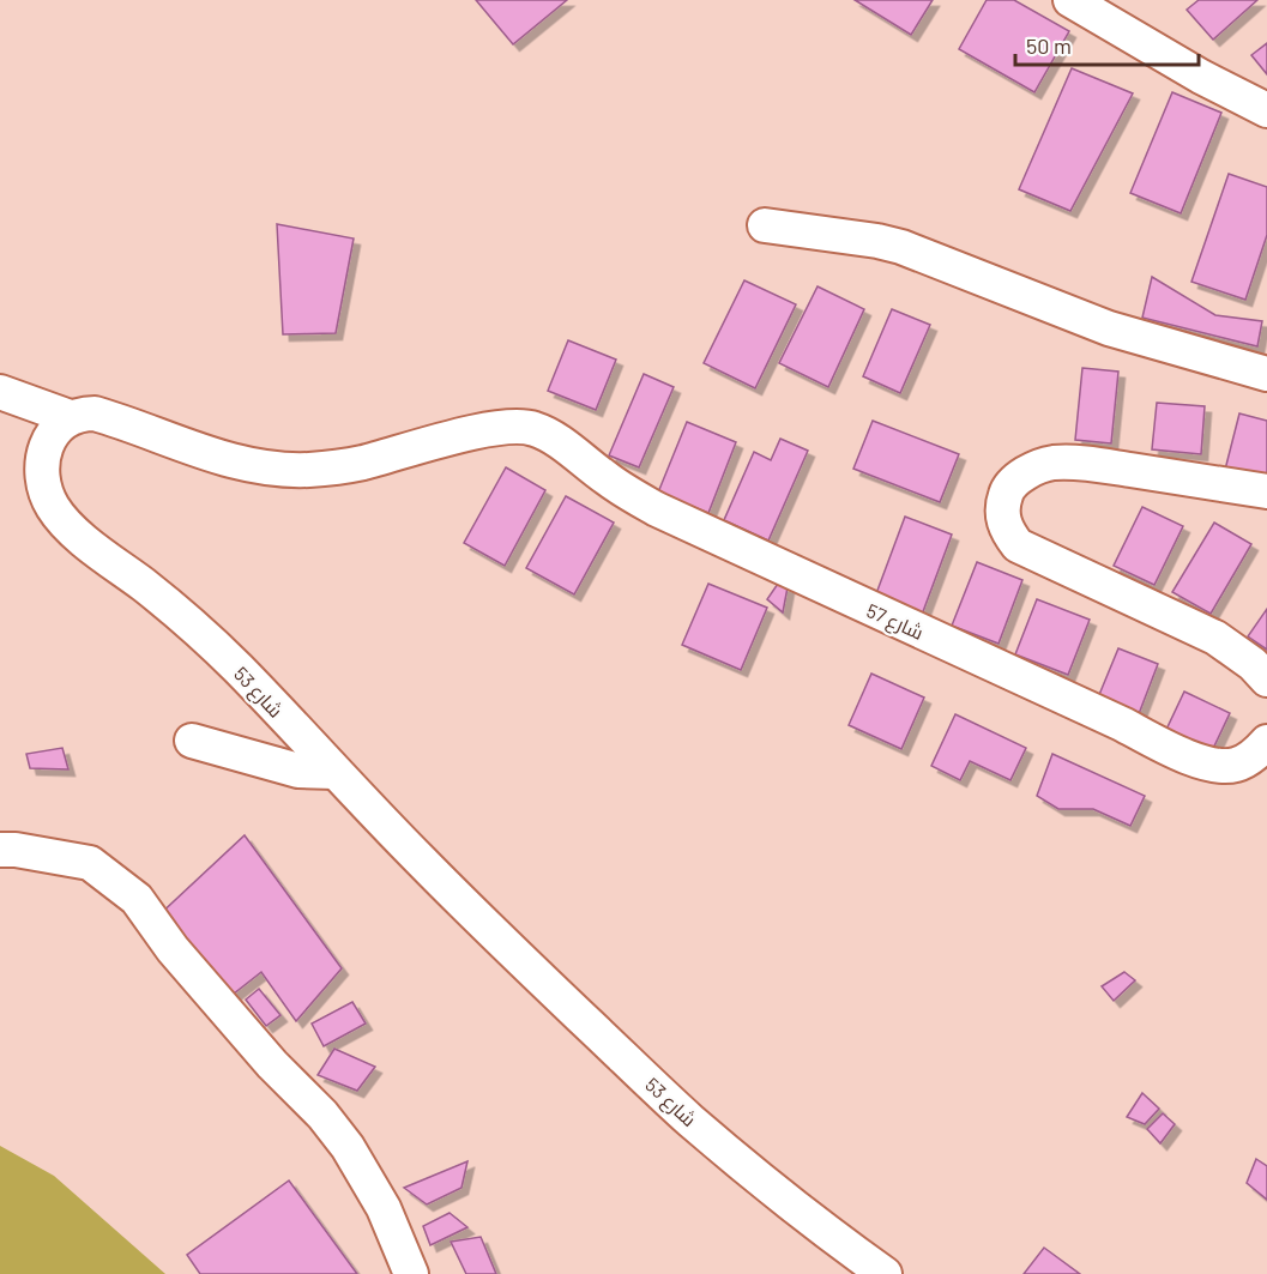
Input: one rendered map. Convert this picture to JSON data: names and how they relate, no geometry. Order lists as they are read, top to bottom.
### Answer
{
  "streets": {
    "street": ["شارع 57", "شارع 53"]
  },
  "crossings": [
    ["شارع 57", "شارع 53"]
  ],
  "scale_bar": "50 m"
}
